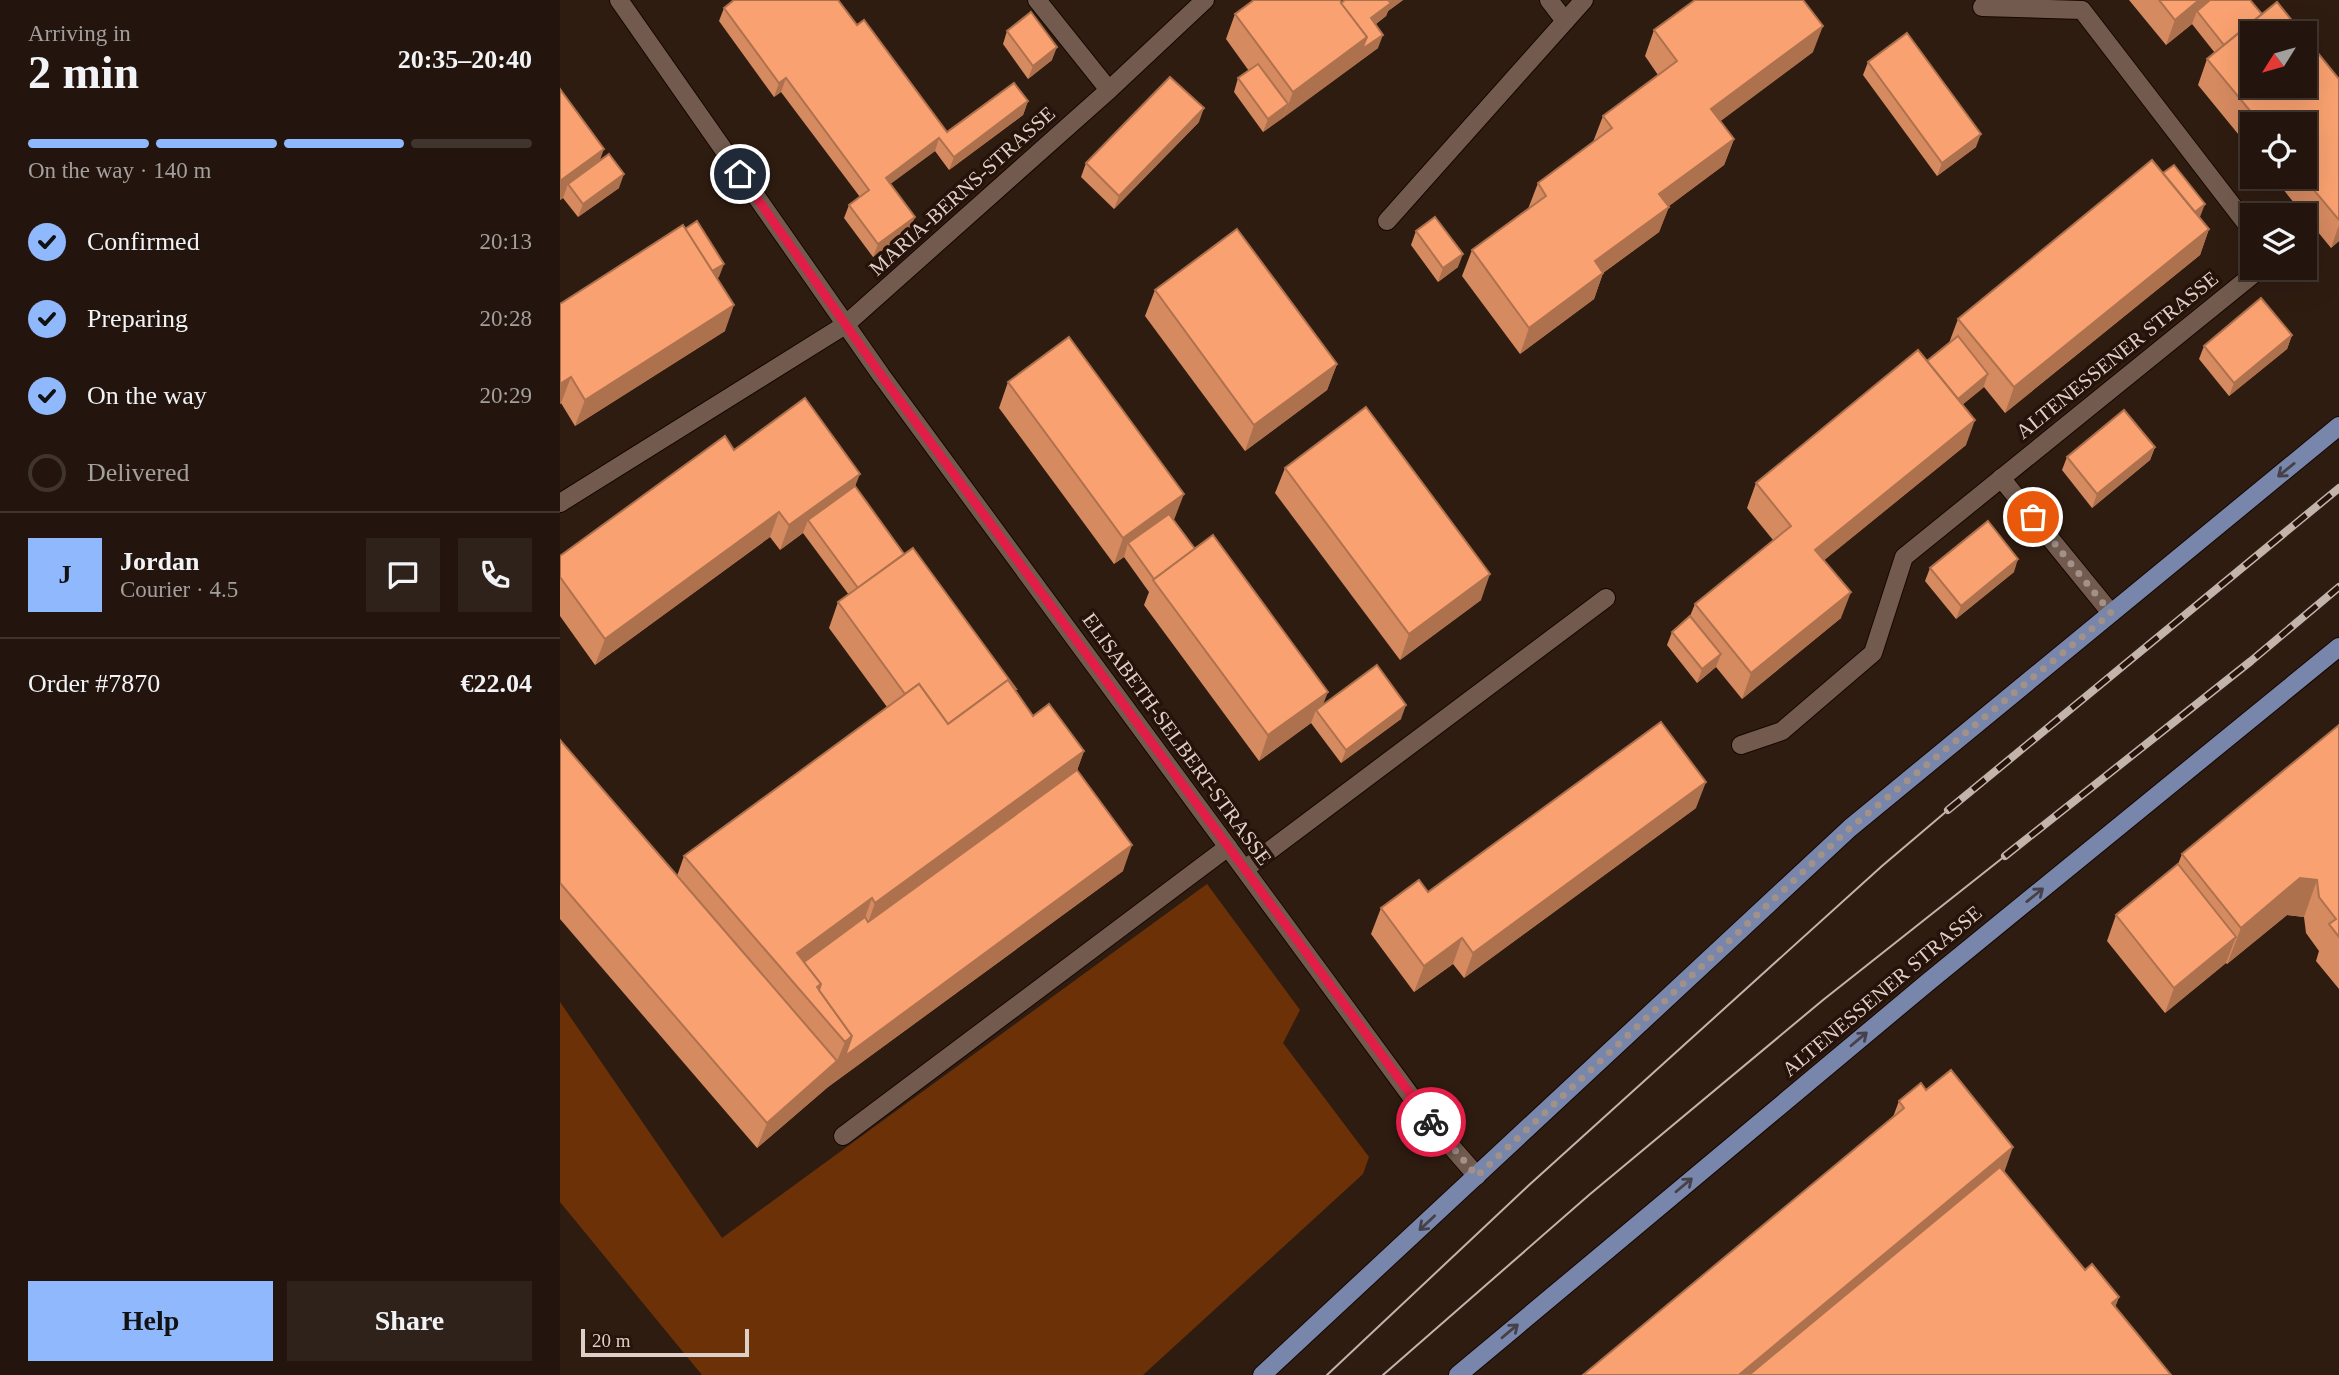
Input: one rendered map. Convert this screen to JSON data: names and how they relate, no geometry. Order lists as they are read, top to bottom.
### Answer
{
  "streets": {
    "main road": ["ALTENESSENER STRASSE"],
    "street": ["MARIA-BERNS-STRASSE", "ELISABETH-SELBERT-STRASSE"]
  },
  "crossings": [
    ["MARIA-BERNS-STRASSE", "ELISABETH-SELBERT-STRASSE"]
  ],
  "one_way": ["ALTENESSENER STRASSE"],
  "scale_bar": "20 m",
  "north": "bottom left",
  "page": {
    "heading": ["2 min", "Arriving in", "20:35–20:40"],
    "panel": [
      "Jordan",
      "Courier · 4.5",
      "Order #7870",
      "€22.04"
    ],
    "bar": "On the way · 140 m",
    "list": [
      ["Confirmed", "20:13"],
      ["Preparing", "20:28"],
      ["On the way", "20:29"],
      "Delivered"
    ],
    "round": "J",
    "buttons": ["Help", "Share"],
    "scale": "20 m"
  }
}
